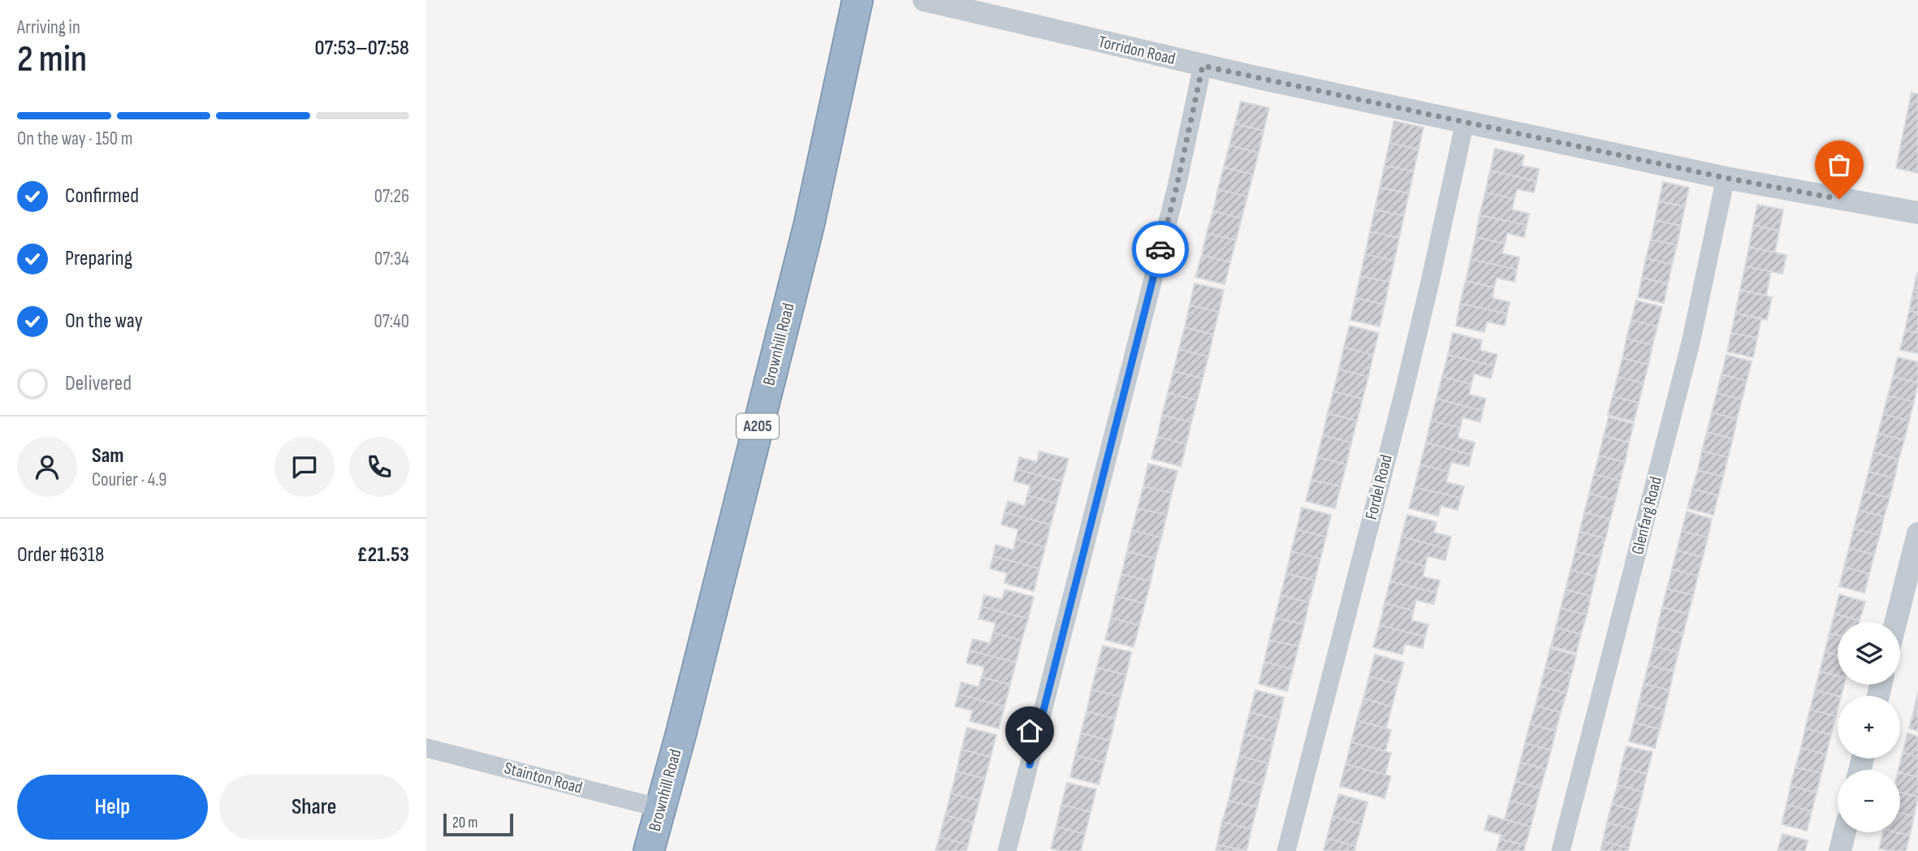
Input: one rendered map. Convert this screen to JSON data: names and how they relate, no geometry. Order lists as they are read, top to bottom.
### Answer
{
  "streets": {
    "highway": ["Brownhill Road", "A205"],
    "street": [
      "Torridon Road",
      "Fordel Road",
      "Glenfarg Road",
      "Stainton Road"
    ]
  },
  "crossings": [
    ["Torridon Road", "Fordel Road"],
    ["Torridon Road", "Glenfarg Road"],
    ["Brownhill Road", "Stainton Road"]
  ],
  "scale_bar": "20 m",
  "page": {
    "heading": ["2 min", "Arriving in", "07:53–07:58"],
    "panel": [
      "Sam",
      "Courier · 4.9",
      "Order #6318",
      "£21.53"
    ],
    "bar": "On the way · 150 m",
    "list": [
      ["Confirmed", "07:26"],
      ["Preparing", "07:34"],
      ["On the way", "07:40"],
      "Delivered"
    ],
    "map_buttons": ["+", "−"],
    "buttons": ["Help", "Share"],
    "scale": "20 m"
  }
}
